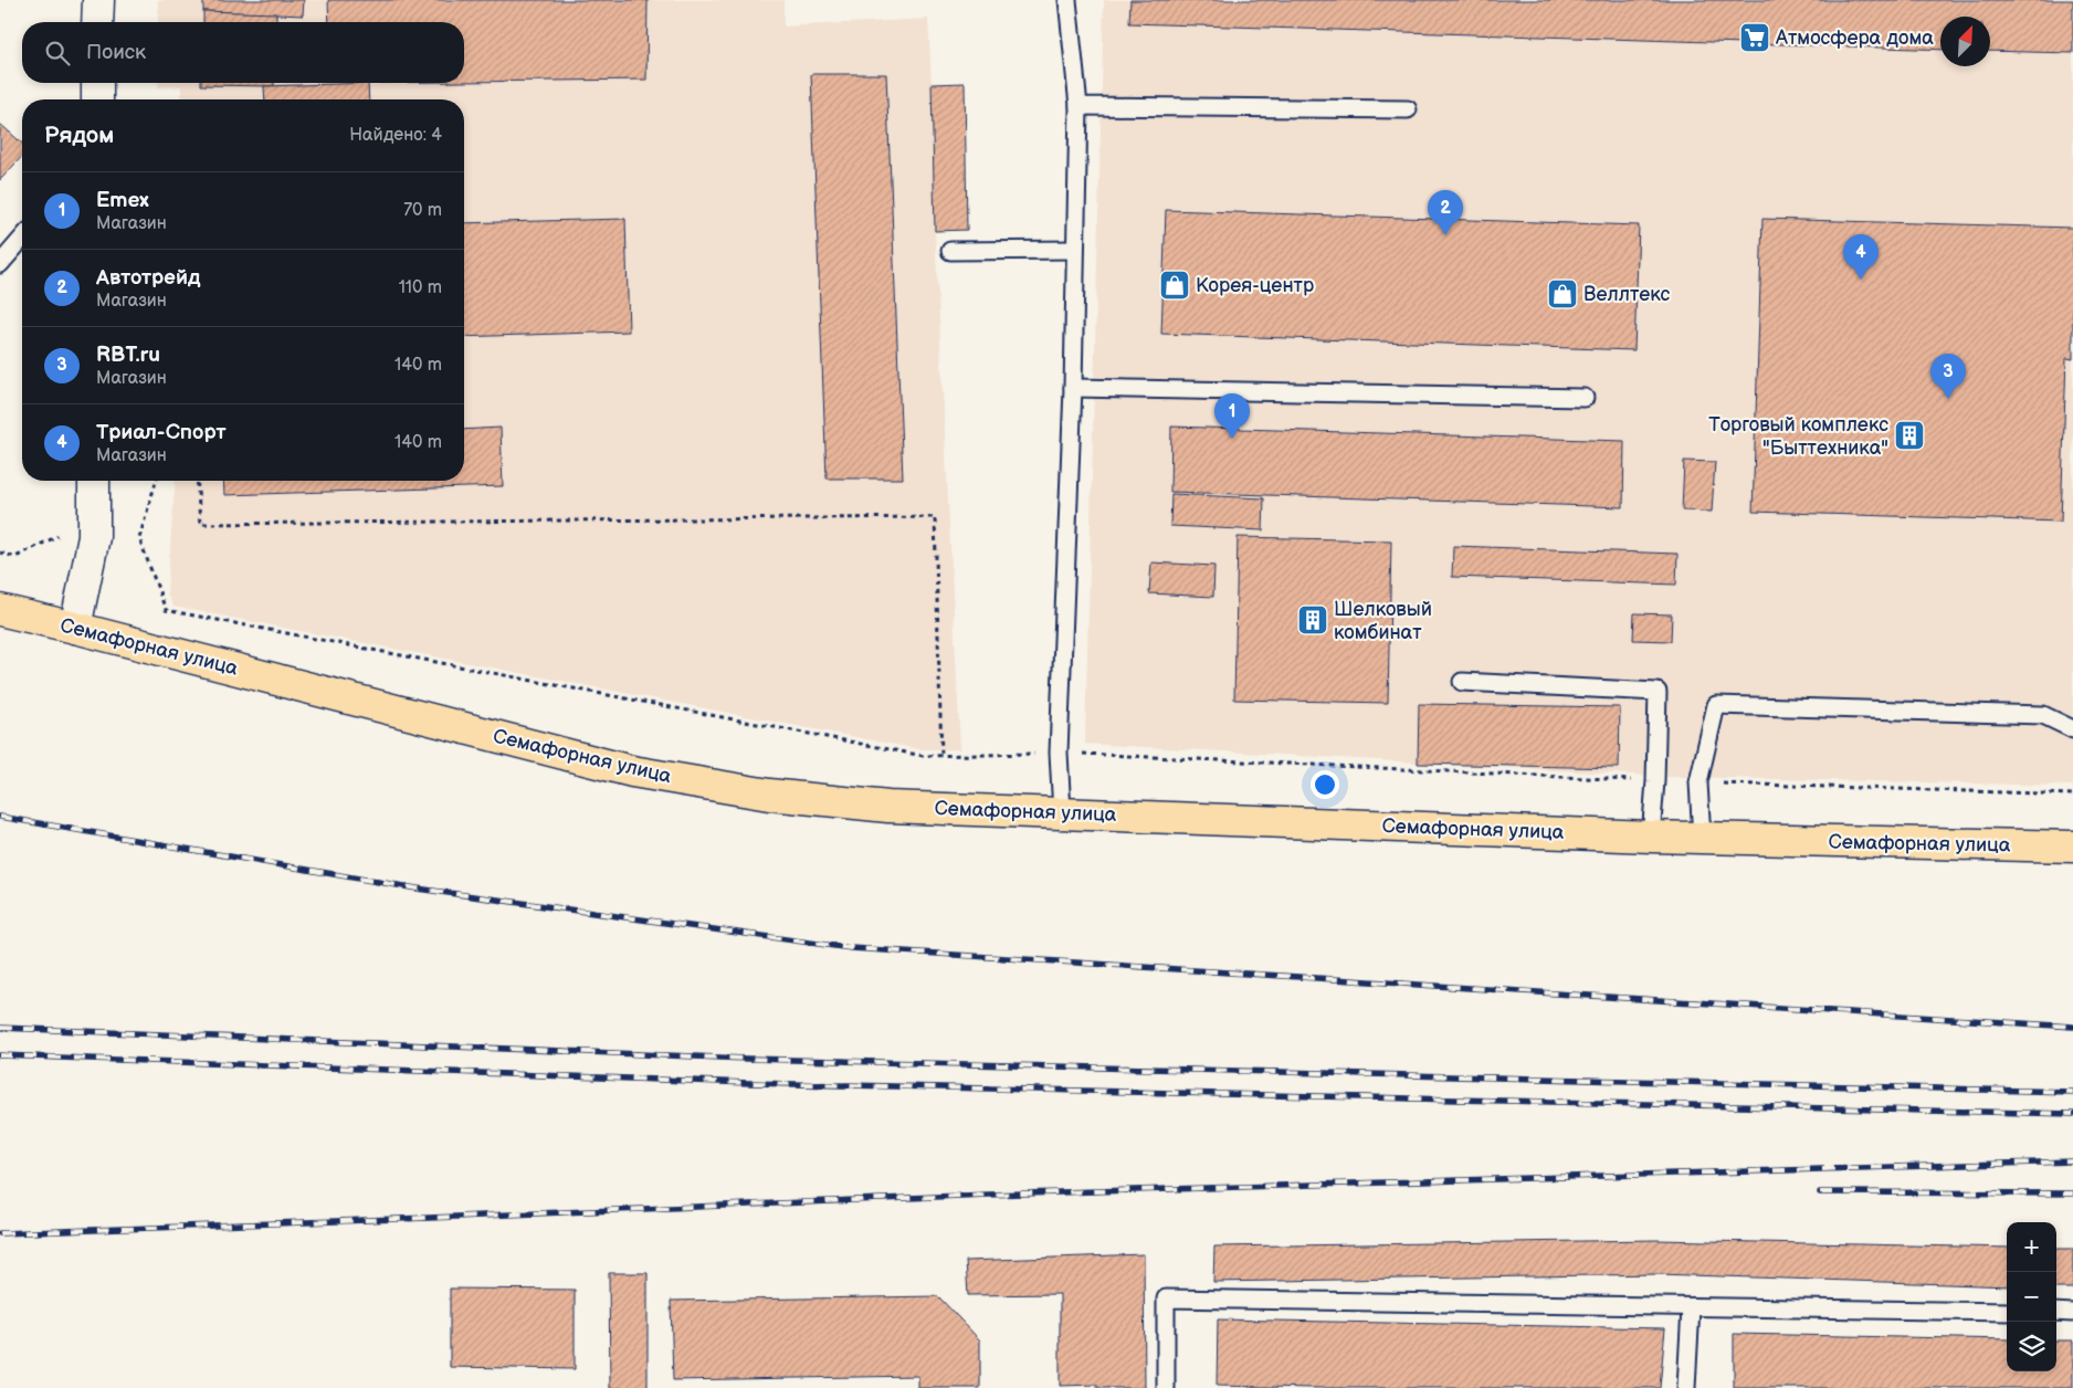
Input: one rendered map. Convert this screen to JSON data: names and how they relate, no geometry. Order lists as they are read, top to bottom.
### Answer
{
  "streets": {
    "highway": ["Семафорная улица"]
  },
  "places": {
    "supermarket": ["Атмосфера дома"],
    "shop": ["Корея-центр", "Веллтекс"],
    "building": ["Торговый комплекс \"Быттехника\"", "Шелковый комбинат"]
  },
  "north": "top right",
  "page": {
    "search": "Поиск",
    "heading": ["Рядом", "Найдено: 4"],
    "list": [
      {
        "mark": "1",
        "name": "Emex",
        "note": "Магазин",
        "value": "70 m"
      },
      {
        "mark": "2",
        "name": "Автотрейд",
        "note": "Магазин",
        "value": "110 m"
      },
      {
        "mark": "3",
        "name": "RBT.ru",
        "note": "Магазин",
        "value": "140 m"
      },
      {
        "mark": "4",
        "name": "Триал-Спорт",
        "note": "Магазин",
        "value": "140 m"
      }
    ],
    "pins": [
      "2",
      "4",
      "3",
      "1"
    ],
    "map_buttons": ["+", "−"]
  }
}
